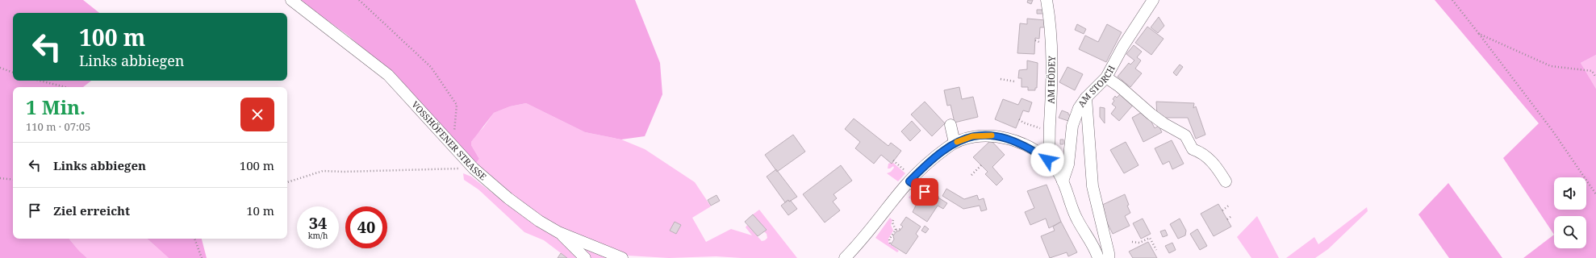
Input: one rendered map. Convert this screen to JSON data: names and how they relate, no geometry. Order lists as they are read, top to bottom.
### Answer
{
  "streets": {
    "street": ["AM HÖDEY", "AM STORCH", "VOSSHÖFENER STRASSE"]
  },
  "page": {
    "turn": ["100 m", "Links abbiegen"],
    "heading": ["1 Min.", "110 m · 07:05"],
    "list": [
      {
        "name": "Links abbiegen",
        "value": "100 m"
      },
      {
        "name": "Ziel erreicht",
        "value": "10 m"
      }
    ],
    "speed": "34 km/h",
    "limit": "40"
  }
}
